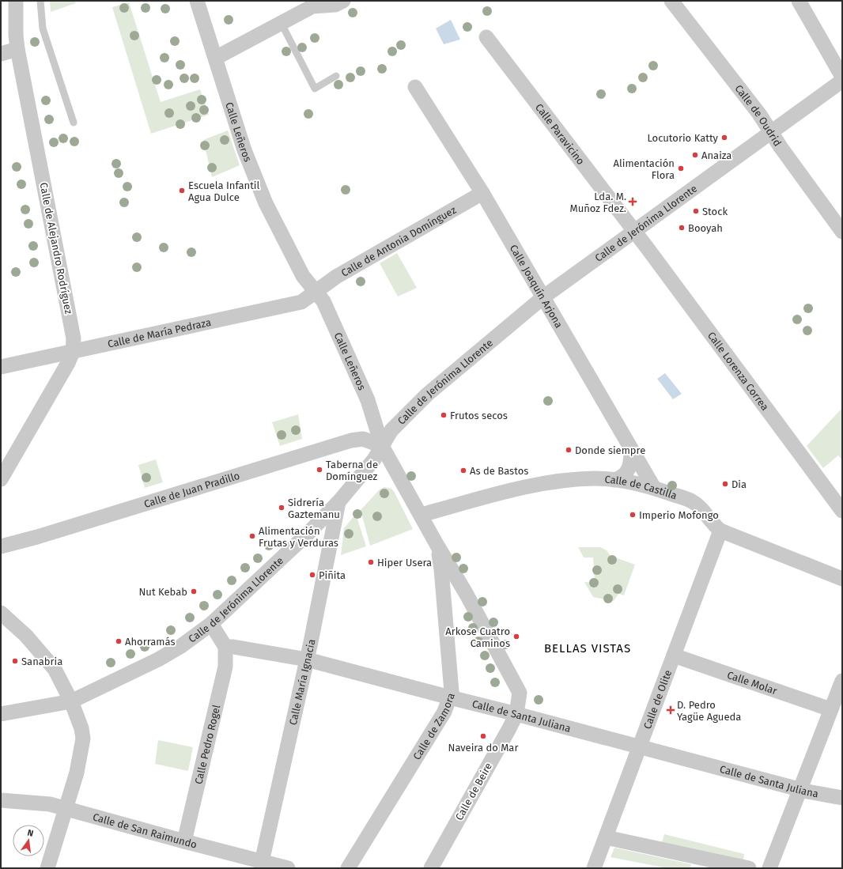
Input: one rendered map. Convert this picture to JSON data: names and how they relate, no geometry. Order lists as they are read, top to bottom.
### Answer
{
  "streets": {
    "street": [
      "Calle de Oudrid",
      "Calle Leñeros",
      "Calle Paravicino",
      "Calle de Jerónima Llorente",
      "Calle de Antonia Domínguez",
      "Calle de Alejandro Rodríguez",
      "Calle Joaquín Arjona",
      "Calle de María Pedraza",
      "Calle Lorenza Correa",
      "Calle de Castilla",
      "Calle de Juan Pradillo",
      "Calle María Ignacia",
      "Calle Molar",
      "Calle de Olite",
      "Calle de Santa Juliana",
      "Calle de Zamora",
      "Calle Pedro Rogel",
      "Calle de Beire",
      "Calle de San Raimundo"
    ]
  },
  "crossings": [
    ["Calle de Oudrid", "Calle de Jerónima Llorente"],
    ["Calle Leñeros", "Calle de Jerónima Llorente"],
    ["Calle Leñeros", "Calle de Antonia Domínguez"],
    ["Calle Leñeros", "Calle de María Pedraza"],
    ["Calle Leñeros", "Calle de Castilla"],
    ["Calle Leñeros", "Calle de Juan Pradillo"],
    ["Calle Leñeros", "Calle de Santa Juliana"],
    ["Calle Leñeros", "Calle de Zamora"],
    ["Calle Leñeros", "Calle de Beire"],
    ["Calle Paravicino", "Calle de Jerónima Llorente"],
    ["Calle Paravicino", "Calle Lorenza Correa"],
    ["Calle de Jerónima Llorente", "Calle Joaquín Arjona"],
    ["Calle de Jerónima Llorente", "Calle Lorenza Correa"],
    ["Calle de Jerónima Llorente", "Calle de Juan Pradillo"],
    ["Calle de Jerónima Llorente", "Calle María Ignacia"],
    ["Calle de Antonia Domínguez", "Calle Joaquín Arjona"],
    ["Calle de Antonia Domínguez", "Calle de María Pedraza"],
    ["Calle de Alejandro Rodríguez", "Calle de María Pedraza"],
    ["Calle Joaquín Arjona", "Calle de Castilla"],
    ["Calle de Castilla", "Calle de Olite"],
    ["Calle María Ignacia", "Calle de Santa Juliana"],
    ["Calle María Ignacia", "Calle de San Raimundo"],
    ["Calle Molar", "Calle de Olite"],
    ["Calle de Olite", "Calle de Santa Juliana"],
    ["Calle de Santa Juliana", "Calle de Zamora"],
    ["Calle de Santa Juliana", "Calle Pedro Rogel"],
    ["Calle de Santa Juliana", "Calle de Beire"],
    ["Calle Pedro Rogel", "Calle de San Raimundo"]
  ],
  "districts": ["BELLAS VISTAS"],
  "places": {
    "other": [
      "Locutorio Katty",
      "Anaiza",
      "Alimentación Flora",
      "Escuela Infantil Agua Dulce",
      "Stock",
      "Booyah",
      "Frutos secos",
      "Donde siempre",
      "Taberna de Domínguez",
      "As de Bastos",
      "Dia",
      "Sidrería Gaztemanu",
      "Imperio Mofongo",
      "Alimentación Frutas y Verduras",
      "Hiper Usera",
      "Piñita",
      "Nut Kebab",
      "Arkose Cuatro Caminos",
      "Ahorramás",
      "Sanabria",
      "Naveira do Mar"
    ],
    "health": ["Lda. M. Muñoz Fdez.", "D. Pedro Yagüe Agueda"]
  },
  "north": "top"
}
